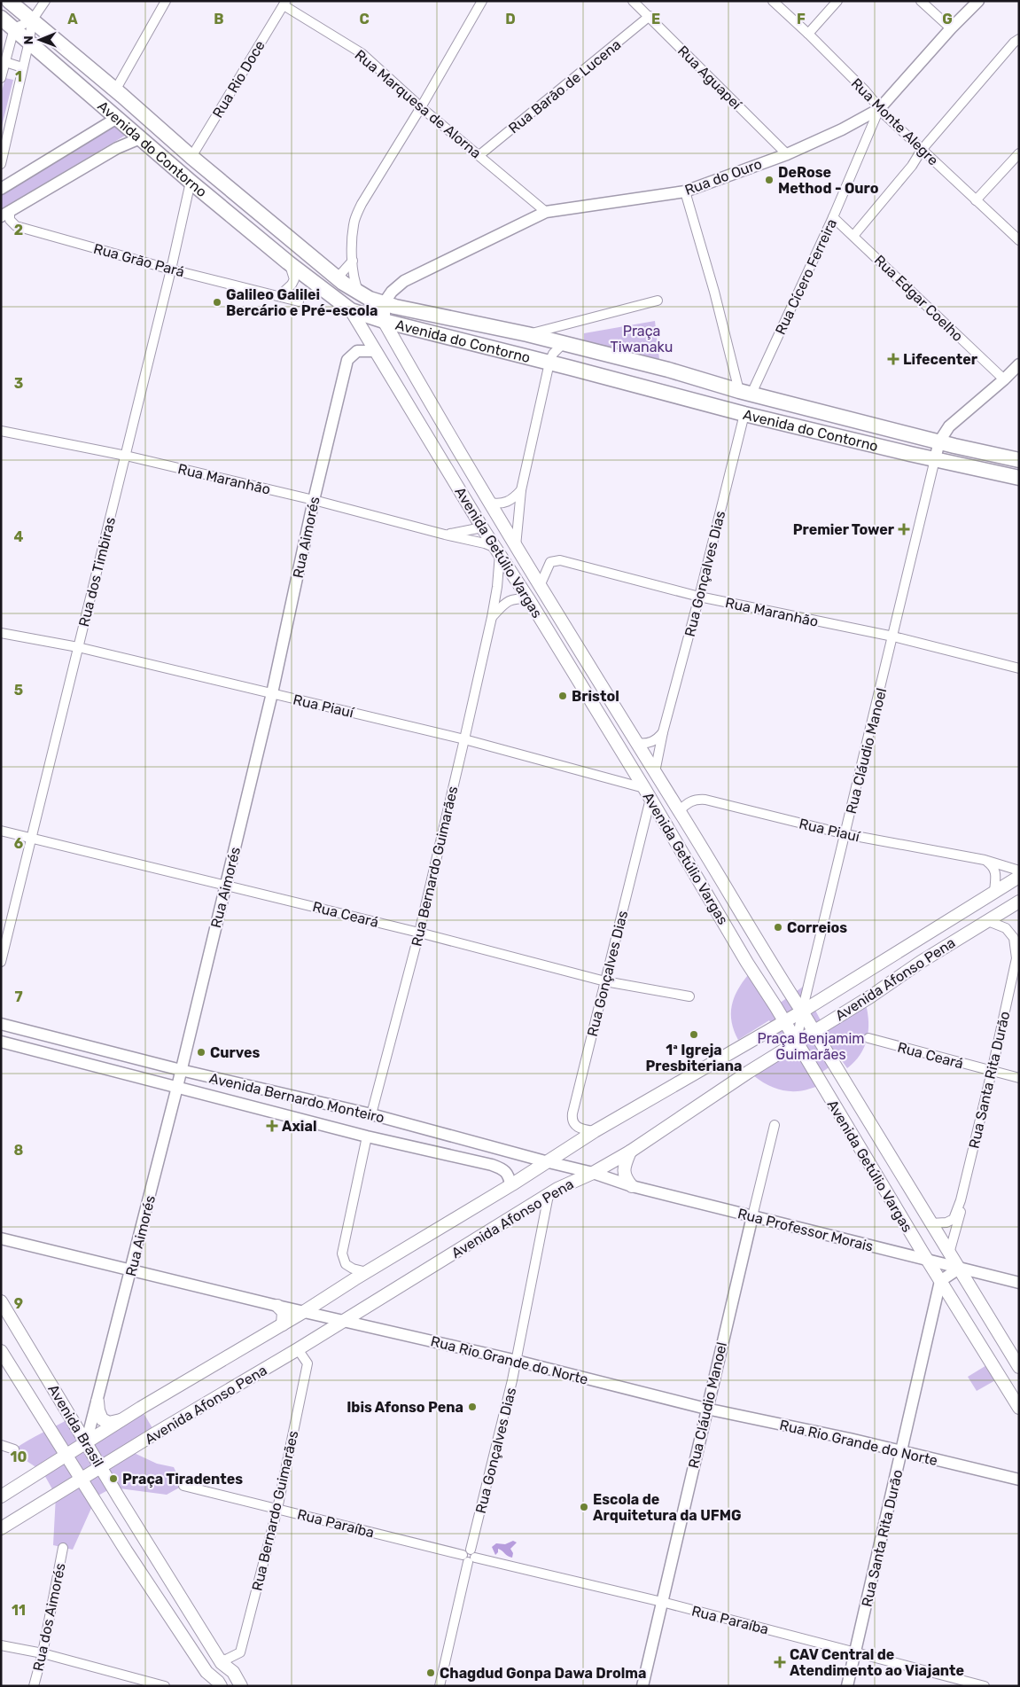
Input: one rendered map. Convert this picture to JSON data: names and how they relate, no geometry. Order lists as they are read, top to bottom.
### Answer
{
  "streets": {
    "main road": [
      "Avenida do Contorno",
      "Avenida Getúlio Vargas",
      "Avenida Afonso Pena",
      "Avenida Brasil"
    ],
    "street": [
      "Rua Aguapeí",
      "Rua Rio Doce",
      "Rua Barão de Lucena",
      "Rua Marquesa de Alorna",
      "Rua Monte Alegre",
      "Rua do Ouro",
      "Rua Grão Pará",
      "Rua Cícero Ferreira",
      "Rua Edgar Coelho",
      "Rua Maranhão",
      "Rua Aimorés",
      "Rua dos Timbiras",
      "Rua Gonçalves Dias",
      "Rua Piauí",
      "Rua Cláudio Manoel",
      "Rua Bernardo Guimarães",
      "Rua Ceará",
      "Rua Santa Rita Durão",
      "Avenida Bernardo Monteiro",
      "Rua Professor Morais",
      "Rua Rio Grande do Norte",
      "Rua Paraíba",
      "Rua dos Aimorés"
    ]
  },
  "crossings": [
    ["Rua Aguapeí", "Rua Barão de Lucena"],
    ["Rua Aguapeí", "Rua do Ouro"],
    ["Rua Rio Doce", "Rua Marquesa de Alorna"],
    ["Rua Rio Doce", "Avenida do Contorno"],
    ["Rua Barão de Lucena", "Rua Marquesa de Alorna"],
    ["Rua Marquesa de Alorna", "Rua do Ouro"],
    ["Rua Monte Alegre", "Rua do Ouro"],
    ["Rua Monte Alegre", "Rua Cícero Ferreira"],
    ["Avenida do Contorno", "Rua do Ouro"],
    ["Avenida do Contorno", "Rua Cícero Ferreira"],
    ["Avenida do Contorno", "Avenida Getúlio Vargas"],
    ["Avenida do Contorno", "Rua dos Timbiras"],
    ["Avenida do Contorno", "Rua Gonçalves Dias"],
    ["Avenida do Contorno", "Rua Cláudio Manoel"],
    ["Rua do Ouro", "Rua Cícero Ferreira"],
    ["Rua Grão Pará", "Rua dos Timbiras"],
    ["Rua Cícero Ferreira", "Rua Edgar Coelho"],
    ["Rua Maranhão", "Rua Aimorés"],
    ["Rua Maranhão", "Avenida Getúlio Vargas"],
    ["Rua Maranhão", "Rua dos Timbiras"],
    ["Rua Maranhão", "Rua Gonçalves Dias"],
    ["Rua Maranhão", "Rua Cláudio Manoel"],
    ["Rua Maranhão", "Rua Bernardo Guimarães"],
    ["Rua Aimorés", "Avenida Getúlio Vargas"],
    ["Rua Aimorés", "Rua Piauí"],
    ["Rua Aimorés", "Rua Ceará"],
    ["Rua Aimorés", "Avenida Afonso Pena"],
    ["Rua Aimorés", "Avenida Bernardo Monteiro"],
    ["Rua Aimorés", "Rua Rio Grande do Norte"],
    ["Rua Aimorés", "Avenida Brasil"],
    ["Avenida Getúlio Vargas", "Rua Gonçalves Dias"],
    ["Avenida Getúlio Vargas", "Rua Piauí"],
    ["Avenida Getúlio Vargas", "Rua Cláudio Manoel"],
    ["Avenida Getúlio Vargas", "Rua Bernardo Guimarães"],
    ["Avenida Getúlio Vargas", "Avenida Afonso Pena"],
    ["Avenida Getúlio Vargas", "Rua Santa Rita Durão"],
    ["Avenida Getúlio Vargas", "Rua Professor Morais"],
    ["Rua dos Timbiras", "Rua Piauí"],
    ["Rua dos Timbiras", "Rua Ceará"],
    ["Rua Gonçalves Dias", "Rua Ceará"],
    ["Rua Gonçalves Dias", "Avenida Afonso Pena"],
    ["Rua Gonçalves Dias", "Rua Rio Grande do Norte"],
    ["Rua Gonçalves Dias", "Rua Paraíba"],
    ["Rua Piauí", "Rua Cláudio Manoel"],
    ["Rua Piauí", "Rua Bernardo Guimarães"],
    ["Rua Cláudio Manoel", "Avenida Afonso Pena"],
    ["Rua Cláudio Manoel", "Rua Professor Morais"],
    ["Rua Cláudio Manoel", "Rua Rio Grande do Norte"],
    ["Rua Cláudio Manoel", "Rua Paraíba"],
    ["Rua Bernardo Guimarães", "Rua Ceará"],
    ["Rua Bernardo Guimarães", "Avenida Afonso Pena"],
    ["Rua Bernardo Guimarães", "Avenida Bernardo Monteiro"],
    ["Rua Bernardo Guimarães", "Avenida Brasil"],
    ["Rua Bernardo Guimarães", "Rua Paraíba"],
    ["Rua Ceará", "Rua Santa Rita Durão"],
    ["Avenida Afonso Pena", "Rua Santa Rita Durão"],
    ["Avenida Afonso Pena", "Avenida Bernardo Monteiro"],
    ["Avenida Afonso Pena", "Rua Professor Morais"],
    ["Avenida Afonso Pena", "Rua Rio Grande do Norte"],
    ["Avenida Afonso Pena", "Avenida Brasil"],
    ["Rua Santa Rita Durão", "Rua Rio Grande do Norte"],
    ["Rua Santa Rita Durão", "Rua Paraíba"],
    ["Avenida Bernardo Monteiro", "Rua Professor Morais"]
  ],
  "parks": ["Praça Tiwanaku", "Praça Benjamim Guimarães"],
  "places": {
    "other": [
      "DeRose Method - Ouro",
      "Galileo Galilei Bercário e Pré-escola",
      "Bristol",
      "Correios",
      "1ª Igreja Presbiteriana",
      "Curves",
      "Ibis Afonso Pena",
      "Praça Tiradentes",
      "Escola de Arquitetura da UFMG",
      "Chagdud Gonpa Dawa Drolma"
    ],
    "health": [
      "Lifecenter",
      "Premier Tower",
      "Axial",
      "CAV Central de Atendimento ao Viajante"
    ]
  },
  "north": "left",
  "grid": {
    "columns": [
      "A",
      "B",
      "C",
      "D",
      "E",
      "F",
      "G"
    ],
    "rows": [
      "1",
      "2",
      "3",
      "4",
      "5",
      "6",
      "7",
      "8",
      "9",
      "10",
      "11"
    ]
  }
}
